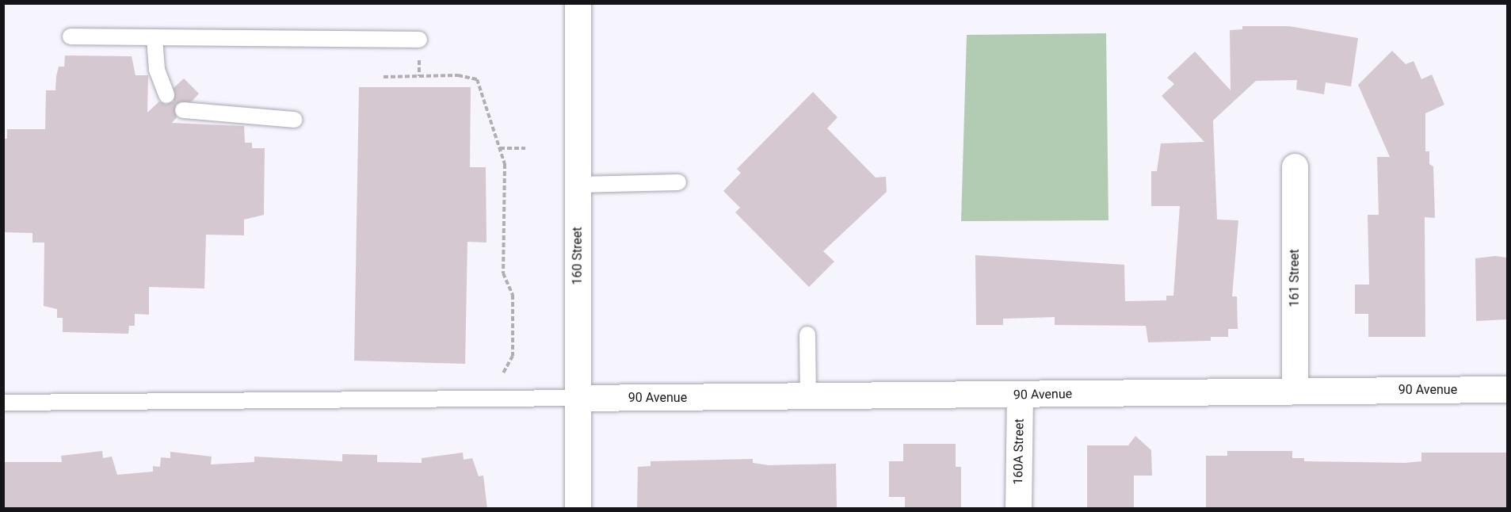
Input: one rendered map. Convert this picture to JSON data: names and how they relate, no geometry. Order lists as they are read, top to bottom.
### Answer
{
  "streets": {
    "street": [
      "160 Street",
      "161 Street",
      "90 Avenue",
      "160A Street"
    ]
  },
  "crossings": [
    ["160 Street", "90 Avenue"],
    ["161 Street", "90 Avenue"],
    ["90 Avenue", "160A Street"]
  ]
}
